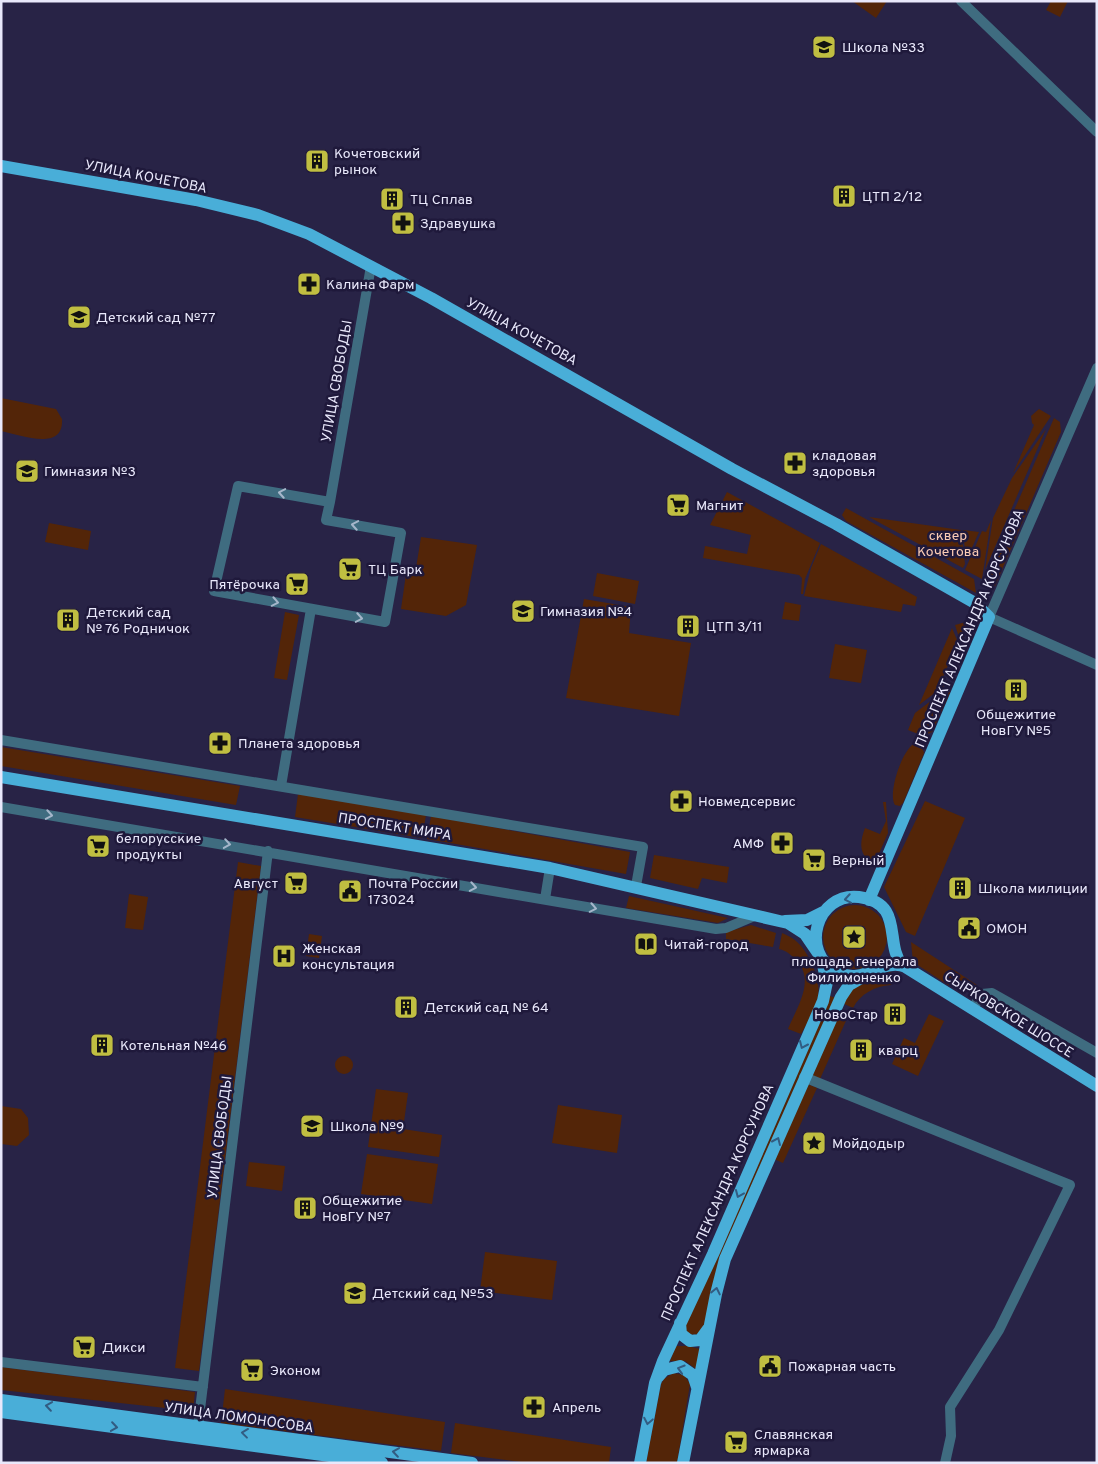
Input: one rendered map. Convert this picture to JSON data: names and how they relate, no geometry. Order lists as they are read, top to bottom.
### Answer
{
  "streets": {
    "main road": [
      "УЛИЦА КОЧЕТОВА",
      "ПРОСПЕКТ АЛЕКСАНДРА КОРСУНОВА",
      "ПРОСПЕКТ МИРА",
      "СЫРКОВСКОЕ ШОССЕ",
      "УЛИЦА ЛОМОНОСОВА"
    ],
    "street": ["УЛИЦА СВОБОДЫ"]
  },
  "crossings": [
    ["УЛИЦА КОЧЕТОВА", "УЛИЦА СВОБОДЫ"],
    ["УЛИЦА КОЧЕТОВА", "ПРОСПЕКТ АЛЕКСАНДРА КОРСУНОВА"],
    ["УЛИЦА СВОБОДЫ", "УЛИЦА ЛОМОНОСОВА"],
    ["ПРОСПЕКТ АЛЕКСАНДРА КОРСУНОВА", "ПРОСПЕКТ МИРА"]
  ],
  "one_way": ["ПРОСПЕКТ АЛЕКСАНДРА КОРСУНОВА"],
  "parks": ["сквер Кочетова"],
  "places": {
    "school or university": [
      "Школа №33",
      "Детский сад №77",
      "Гимназия №3",
      "Гимназия №4",
      "Школа №9",
      "Детский сад №53"
    ],
    "building": [
      "Кочетовский рынок",
      "ЦТП 2/12",
      "ТЦ Сплав",
      "Детский сад № 76 Родничок",
      "ЦТП 3/11",
      "Общежитие НовГУ №5",
      "Школа милиции",
      "Детский сад № 64",
      "НовоСтар",
      "Котельная №46",
      "кварц",
      "Общежитие НовГУ №7"
    ],
    "pharmacy": [
      "Здравушка",
      "Калина Фарм",
      "кладовая здоровья",
      "Планета здоровья",
      "Новмедсервис",
      "АМФ",
      "Апрель"
    ],
    "supermarket": [
      "Магнит",
      "ТЦ Барк",
      "Пятёрочка",
      "белорусские продукты",
      "Верный",
      "Август",
      "Дикси",
      "Эконом",
      "Славянская ярмарка"
    ],
    "public building": ["Почта России 173024", "ОМОН", "Пожарная часть"],
    "place": ["площадь генерала Филимоненко", "Мойдодыр"],
    "library": ["Читай-город"],
    "hospital": ["Женская консультация"]
  }
}
